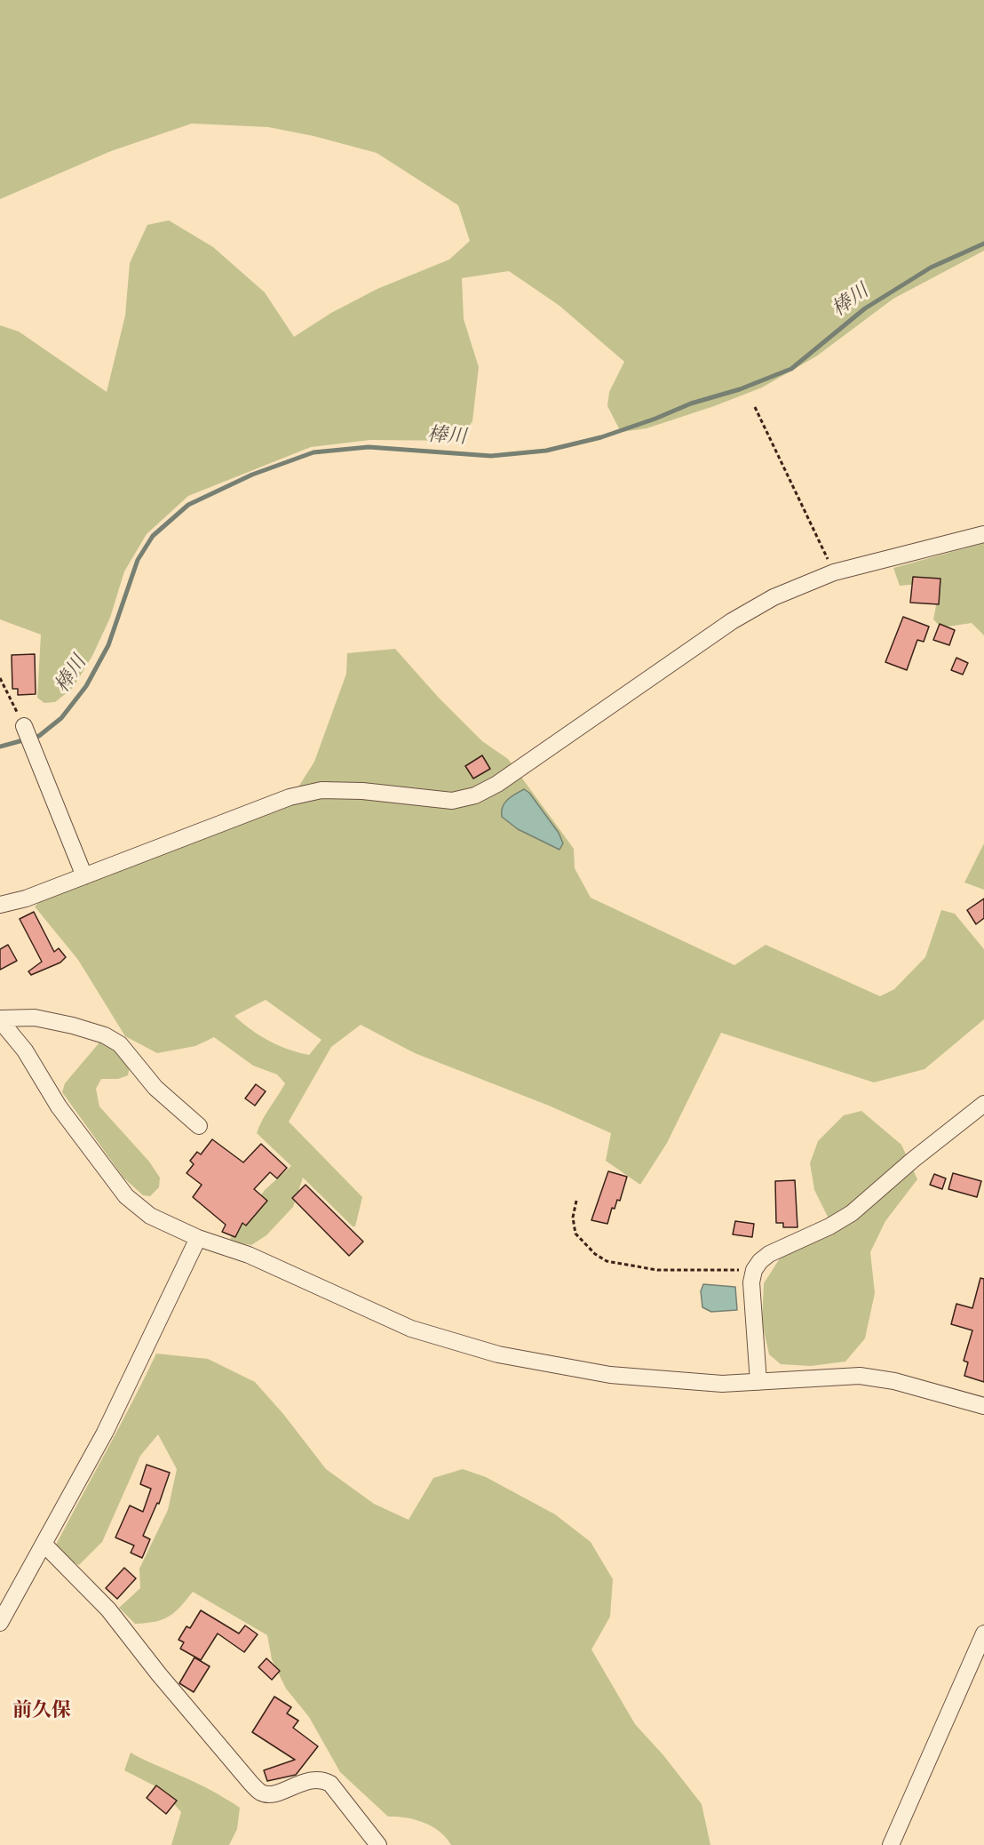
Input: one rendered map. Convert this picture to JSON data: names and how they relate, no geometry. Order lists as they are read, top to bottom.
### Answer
{
  "districts": ["前久保"],
  "water": ["棒川"]
}
